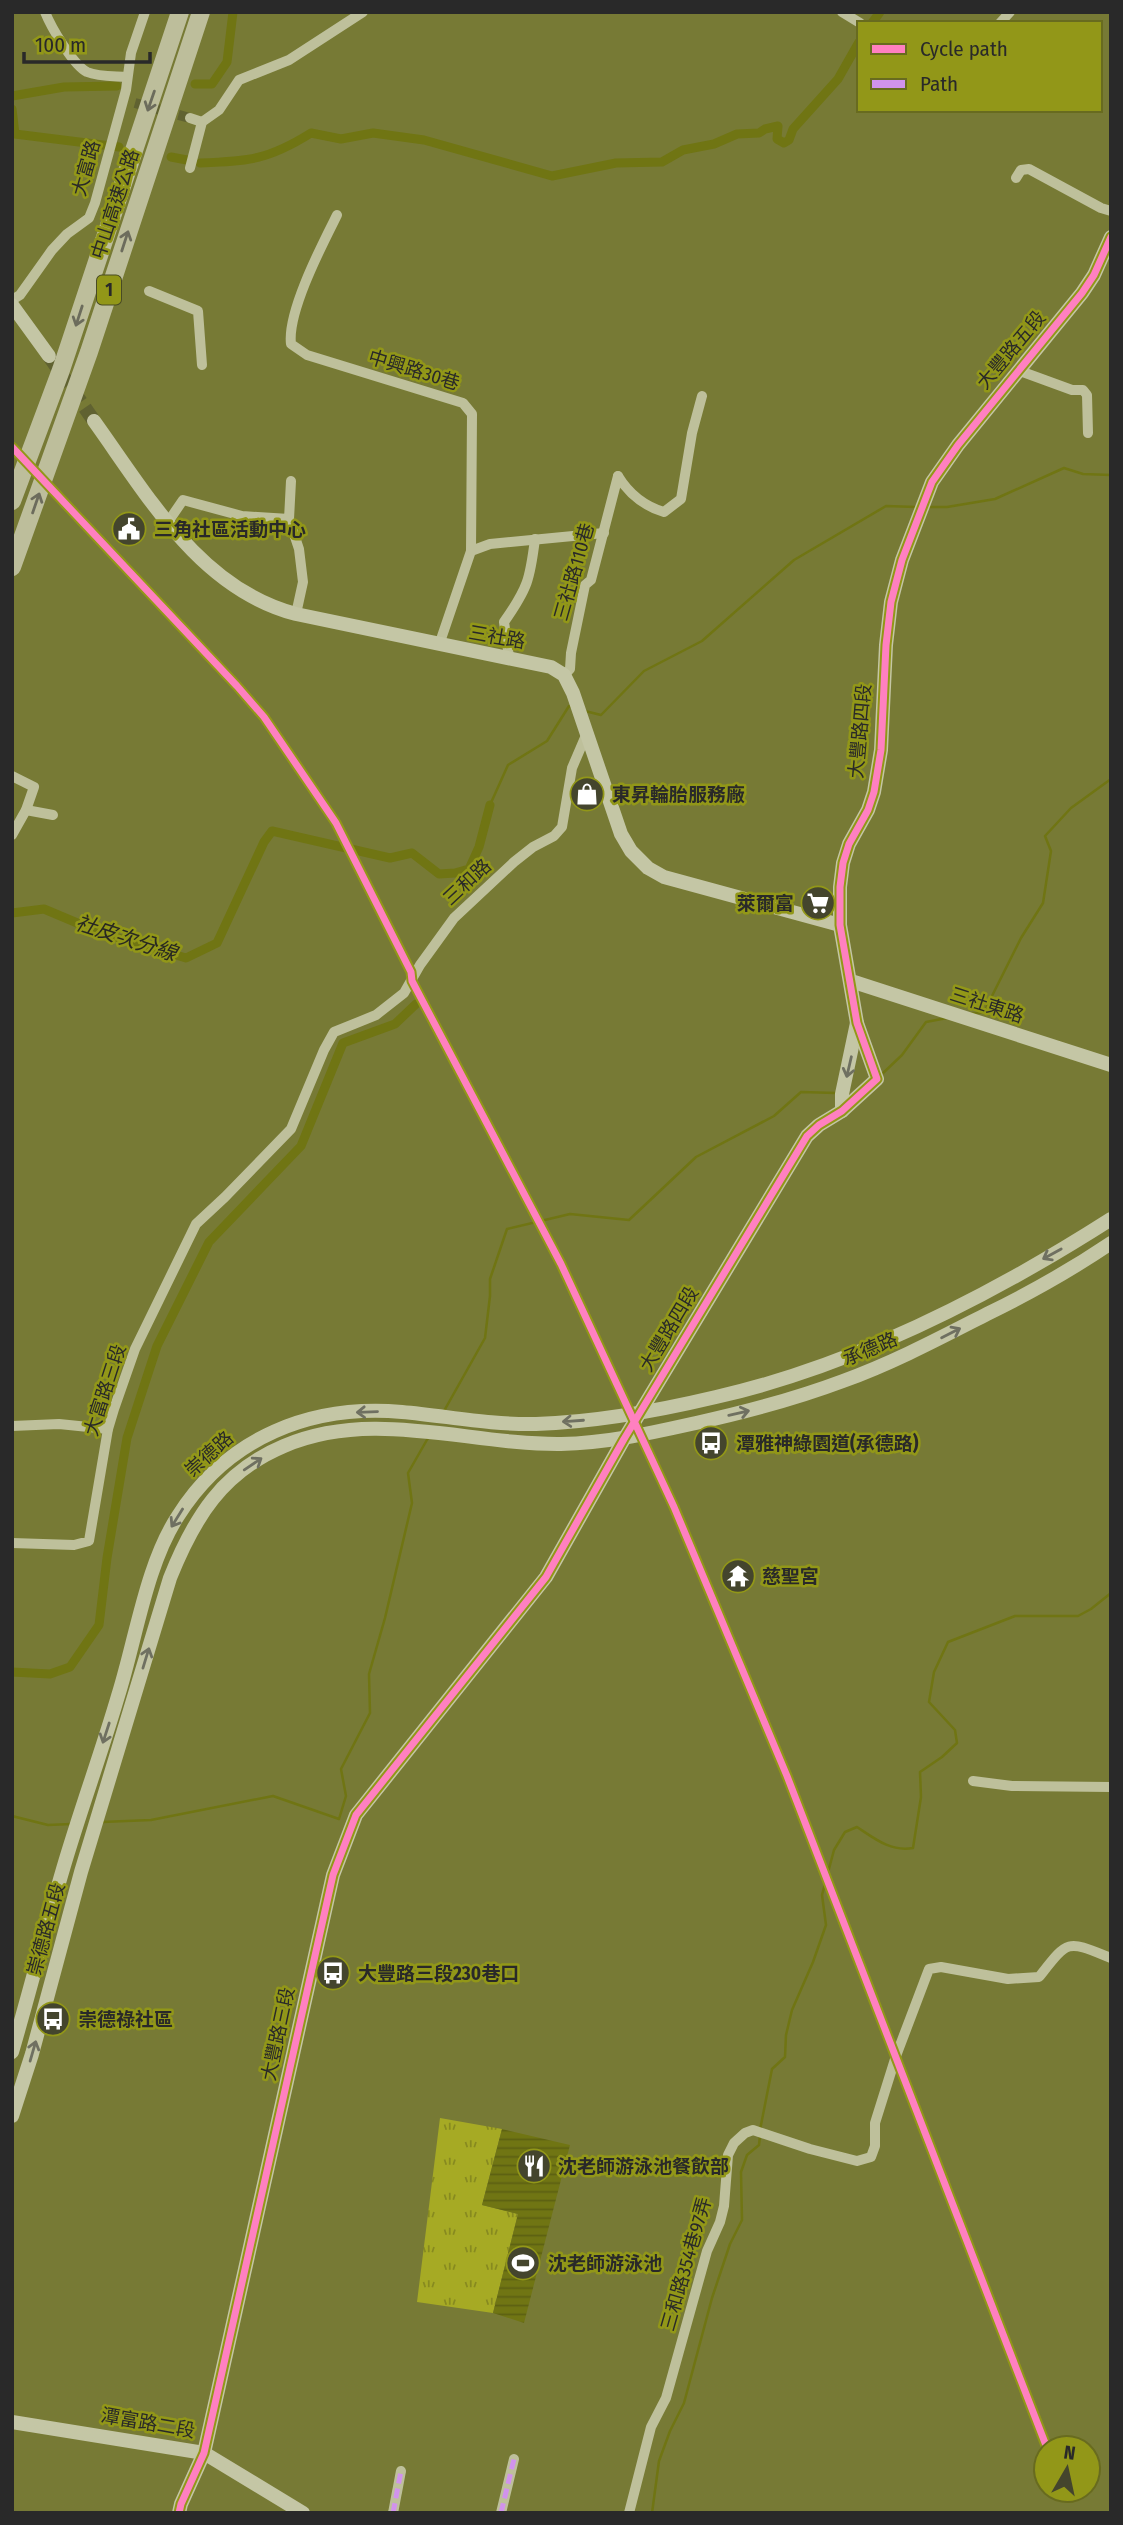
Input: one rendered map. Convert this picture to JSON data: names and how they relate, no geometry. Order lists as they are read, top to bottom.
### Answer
{
  "streets": {
    "highway": ["中山高速公路", "1"],
    "street": [
      "大富路",
      "大豐路五段",
      "中興路30巷",
      "三社路110巷",
      "三社路",
      "大豐路四段",
      "三和路",
      "三社東路",
      "承德路",
      "大富路三段",
      "崇德路",
      "崇德路五段",
      "大豐路三段",
      "三和路354巷97弄",
      "潭富路二段"
    ]
  },
  "crossings": [
    ["大豐路五段", "大豐路四段"],
    ["中興路30巷", "三社路"],
    ["三社路110巷", "三社路"],
    ["大豐路四段", "三社東路"],
    ["大豐路四段", "承德路"],
    ["大豐路四段", "崇德路"],
    ["大豐路四段", "大豐路三段"],
    ["三和路", "大富路三段"],
    ["承德路", "崇德路"],
    ["崇德路", "崇德路五段"],
    ["大豐路三段", "潭富路二段"]
  ],
  "water": ["社皮次分線"],
  "places": {
    "public building": ["三角社區活動中心"],
    "shop": ["東昇輪胎服務廠"],
    "supermarket": ["萊爾富"],
    "bus stop": ["潭雅神綠園道(承德路)", "大豐路三段230巷口", "崇德祿社區"],
    "temple": ["慈聖宮"],
    "restaurant": ["沈老師游泳池餐飲部"],
    "sports": ["沈老師游泳池"]
  },
  "legend": ["Cycle path", "Path"],
  "scale_bar": "100 m",
  "north": "top"
}
